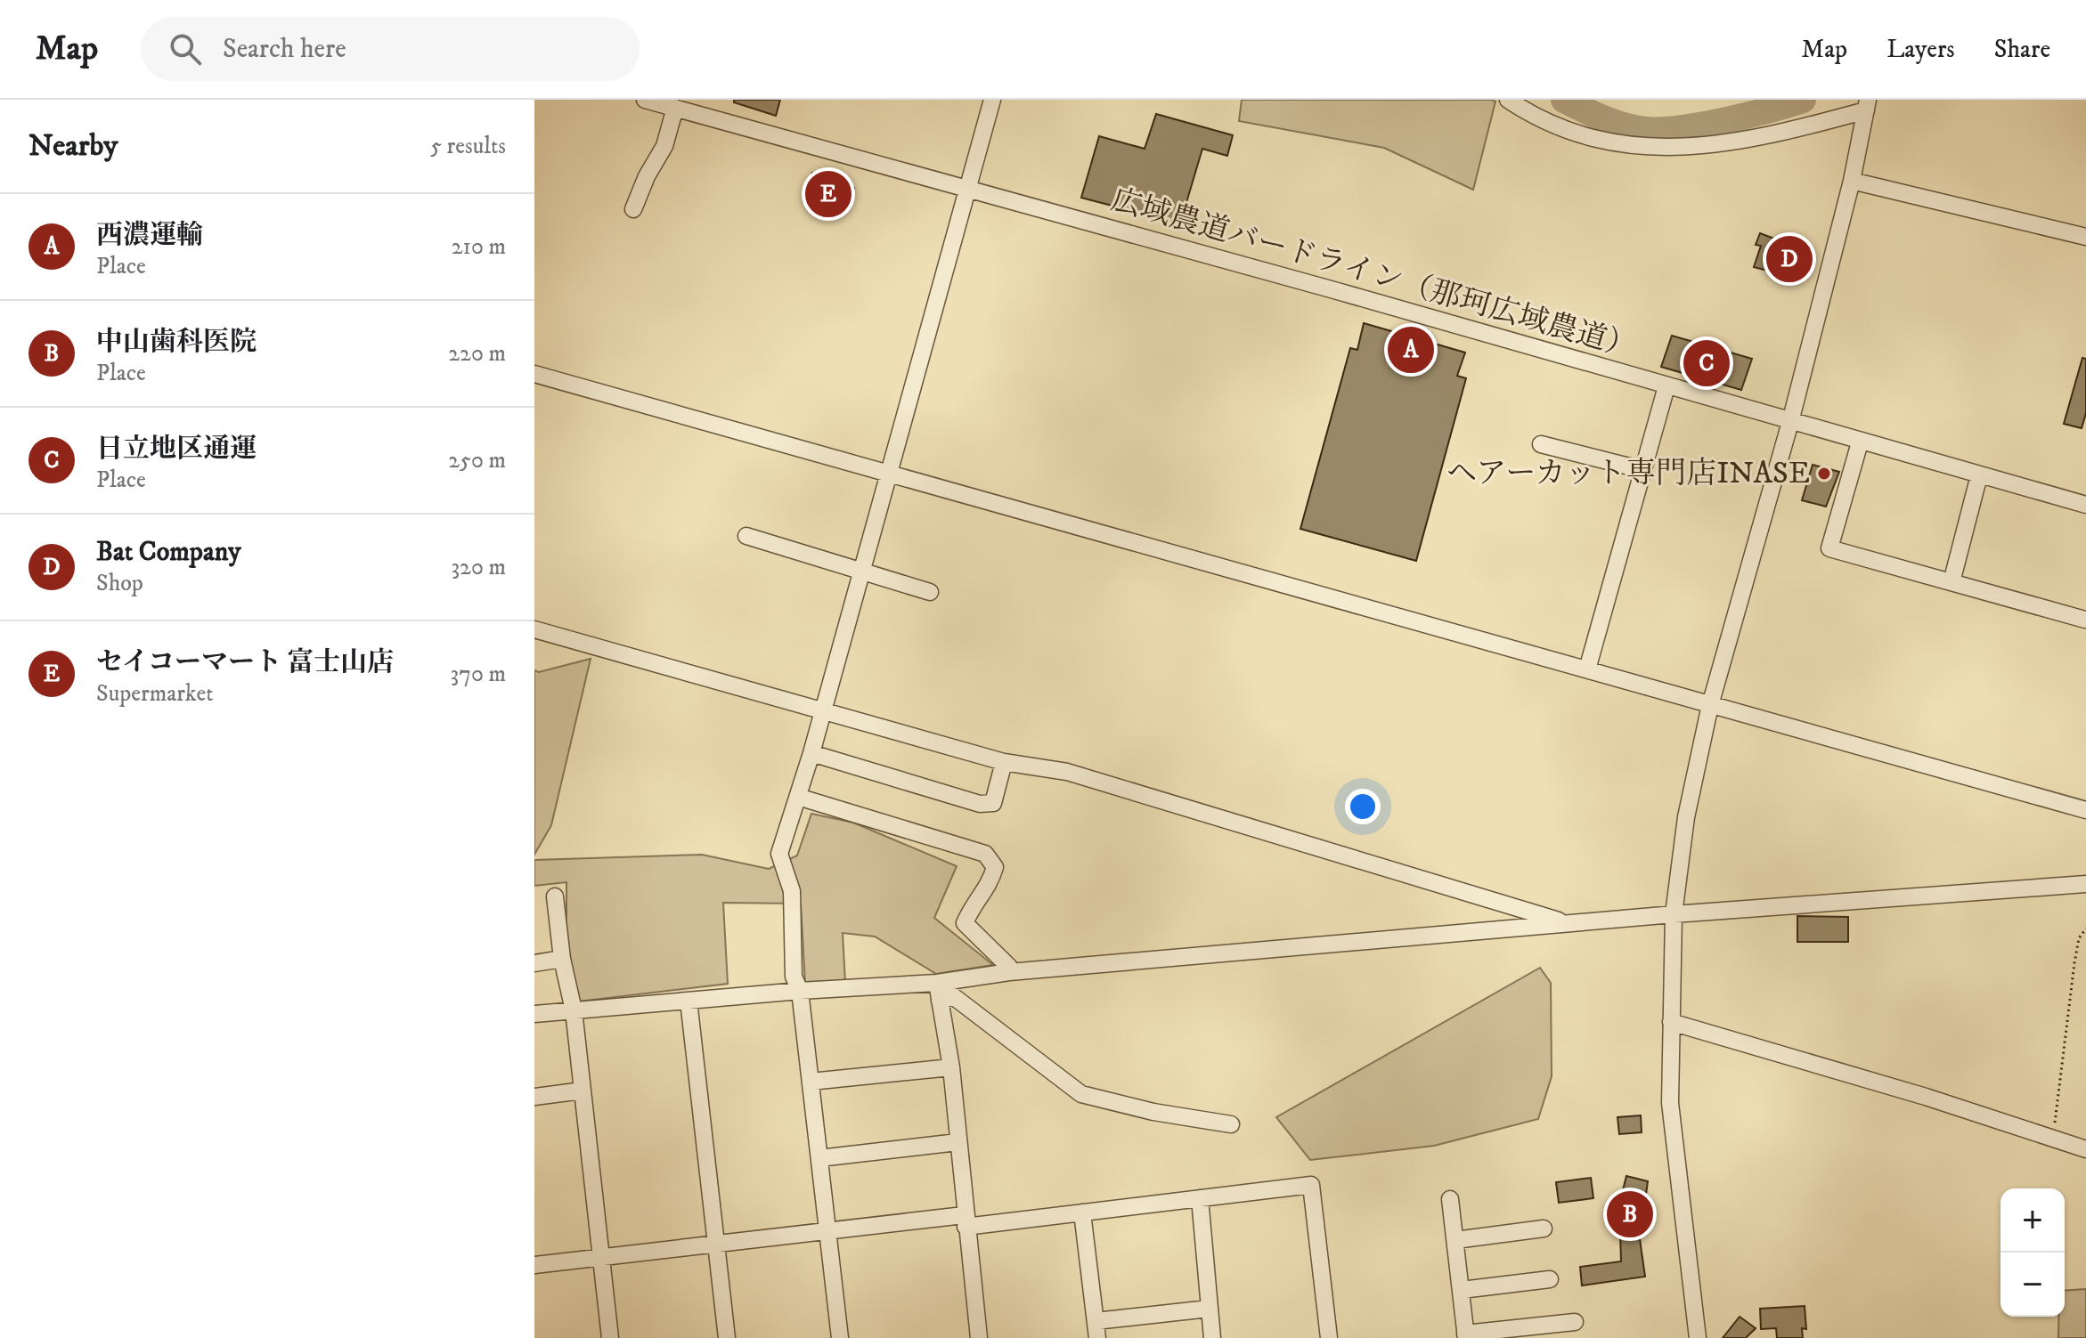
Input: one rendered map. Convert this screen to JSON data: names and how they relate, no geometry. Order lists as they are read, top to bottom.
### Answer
{
  "streets": {
    "street": ["広域農道バードライン（那珂広域農道）"]
  },
  "places": ["ヘアーカット専門店INASE"],
  "page": {
    "header": "Map",
    "search": "Search here",
    "nav": ["Map", "Layers", "Share"],
    "heading": ["Nearby", "5 results"],
    "pins": [
      "E",
      "D",
      "A",
      "C",
      "B"
    ],
    "list": [
      {
        "mark": "A",
        "name": "西濃運輸",
        "note": "Place",
        "value": "210 m"
      },
      {
        "mark": "B",
        "name": "中山歯科医院",
        "note": "Place",
        "value": "220 m"
      },
      {
        "mark": "C",
        "name": "日立地区通運",
        "note": "Place",
        "value": "250 m"
      },
      {
        "mark": "D",
        "name": "Bat Company",
        "note": "Shop",
        "value": "320 m"
      },
      {
        "mark": "E",
        "name": "セイコーマート 富士山店",
        "note": "Supermarket",
        "value": "370 m"
      }
    ],
    "map_buttons": ["+", "−"]
  }
}
